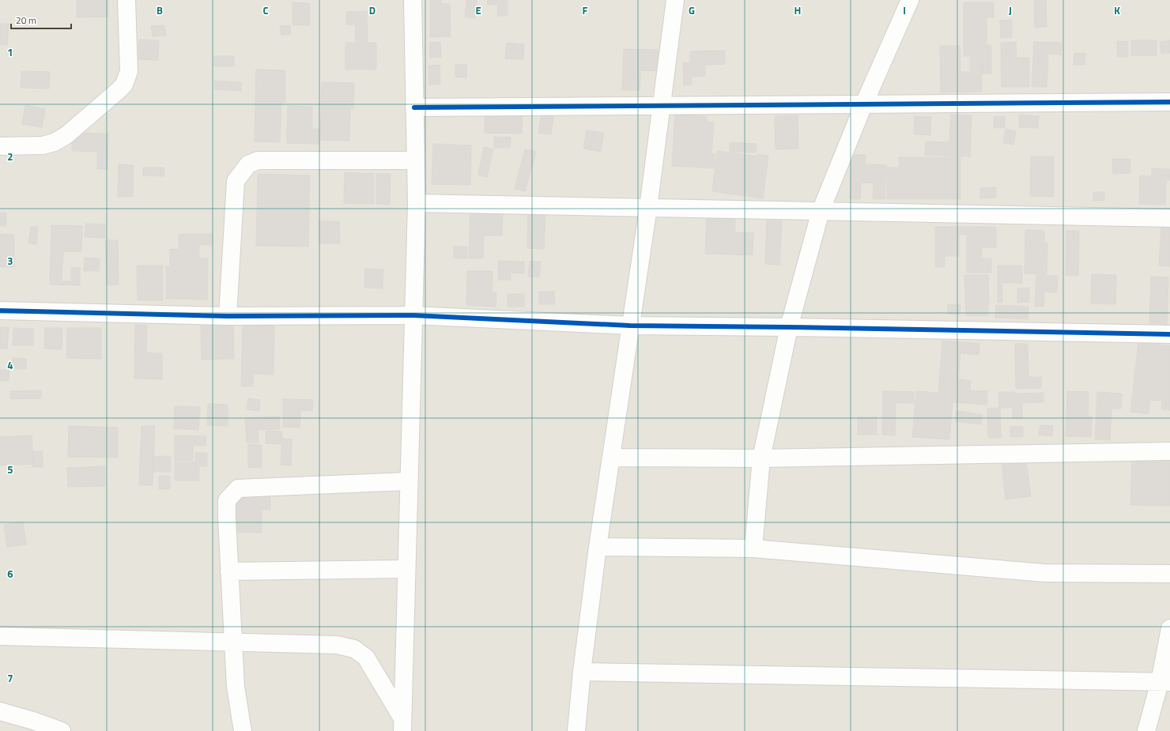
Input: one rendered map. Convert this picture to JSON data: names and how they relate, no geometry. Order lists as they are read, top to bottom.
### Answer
{
  "scale_bar": "20 m",
  "grid": {
    "columns": [
      "B",
      "C",
      "D",
      "E",
      "F",
      "G",
      "H",
      "I",
      "J",
      "K"
    ],
    "rows": [
      "1",
      "2",
      "3",
      "4",
      "5",
      "6",
      "7"
    ]
  }
}
